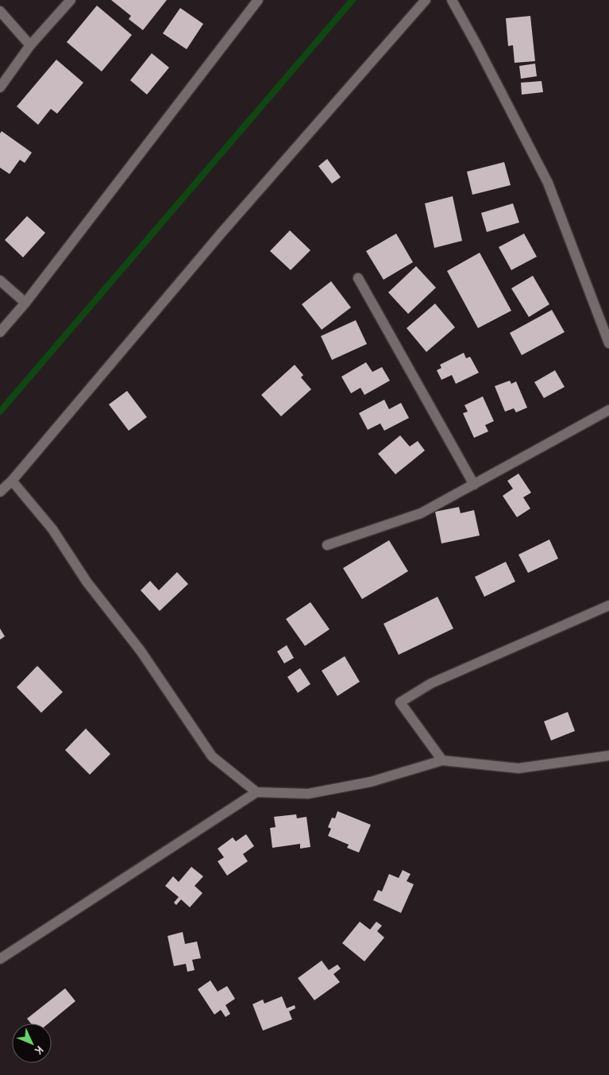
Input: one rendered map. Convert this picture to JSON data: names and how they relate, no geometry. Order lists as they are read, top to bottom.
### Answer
{
  "north": "bottom right"
}
